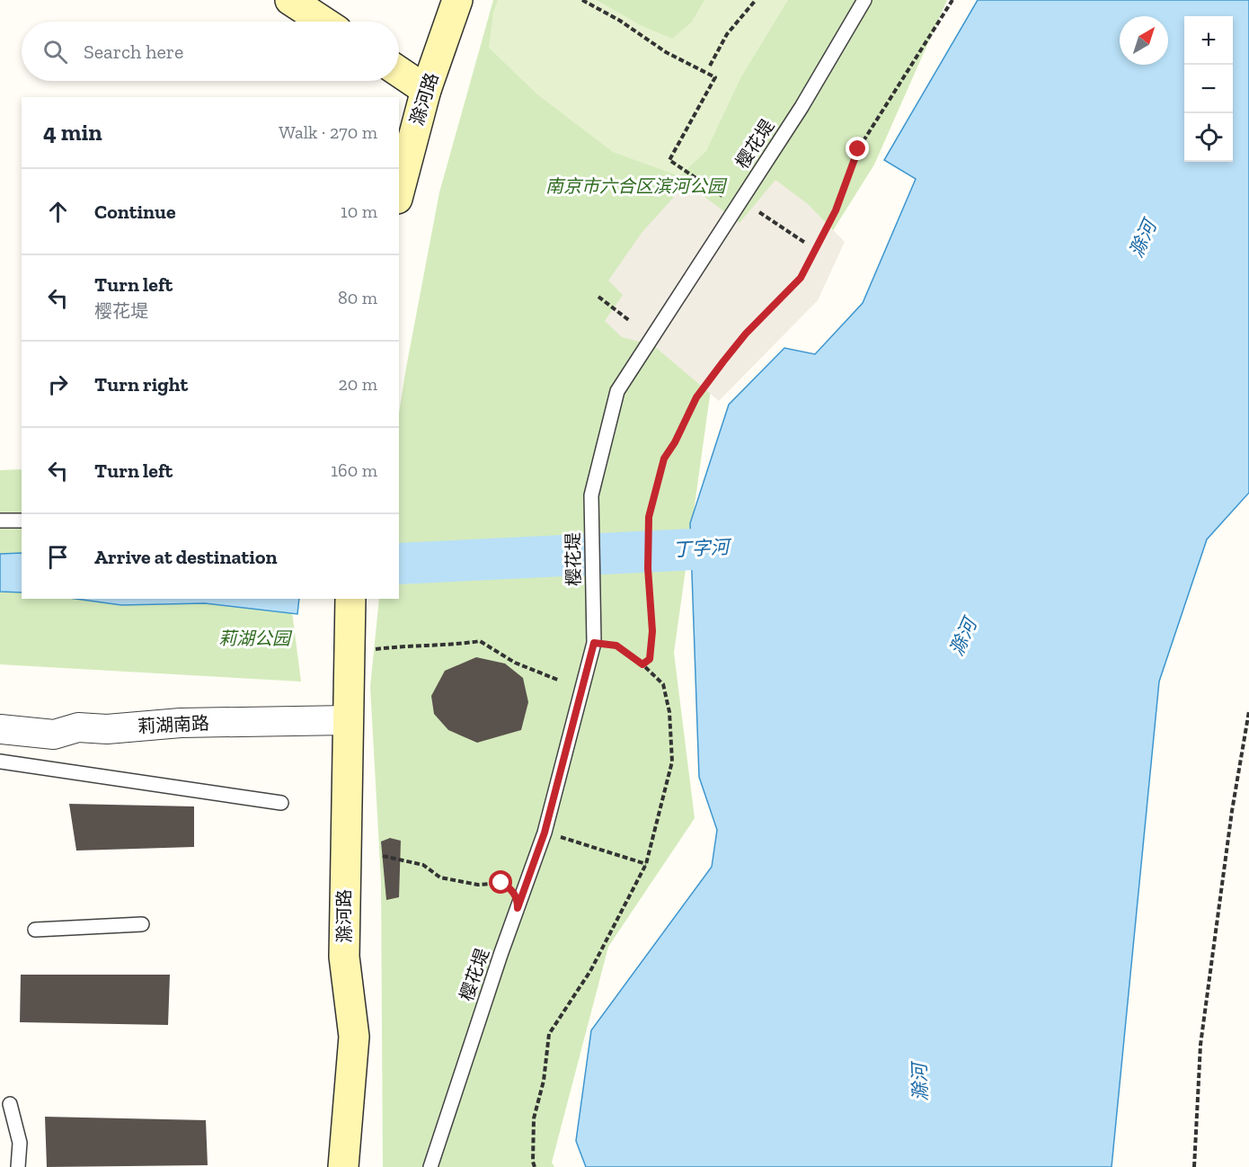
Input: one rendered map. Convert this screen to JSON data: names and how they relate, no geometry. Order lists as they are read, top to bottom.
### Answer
{
  "streets": {
    "street": ["滁河路", "莉湖南路"],
    "lane": ["樱花堤"]
  },
  "crossings": [
    ["滁河路", "莉湖南路"]
  ],
  "water": ["滁河", "丁字河"],
  "parks": ["南京市六合区滨河公园", "莉湖公园"],
  "north": "top right",
  "page": {
    "map_buttons": ["+", "−"],
    "search": "Search here",
    "heading": ["4 min", "Walk · 270 m"],
    "list": [
      ["Continue", "10 m"],
      ["Turn left", "樱花堤", "80 m"],
      ["Turn right", "20 m"],
      ["Turn left", "160 m"],
      "Arrive at destination"
    ]
  }
}
